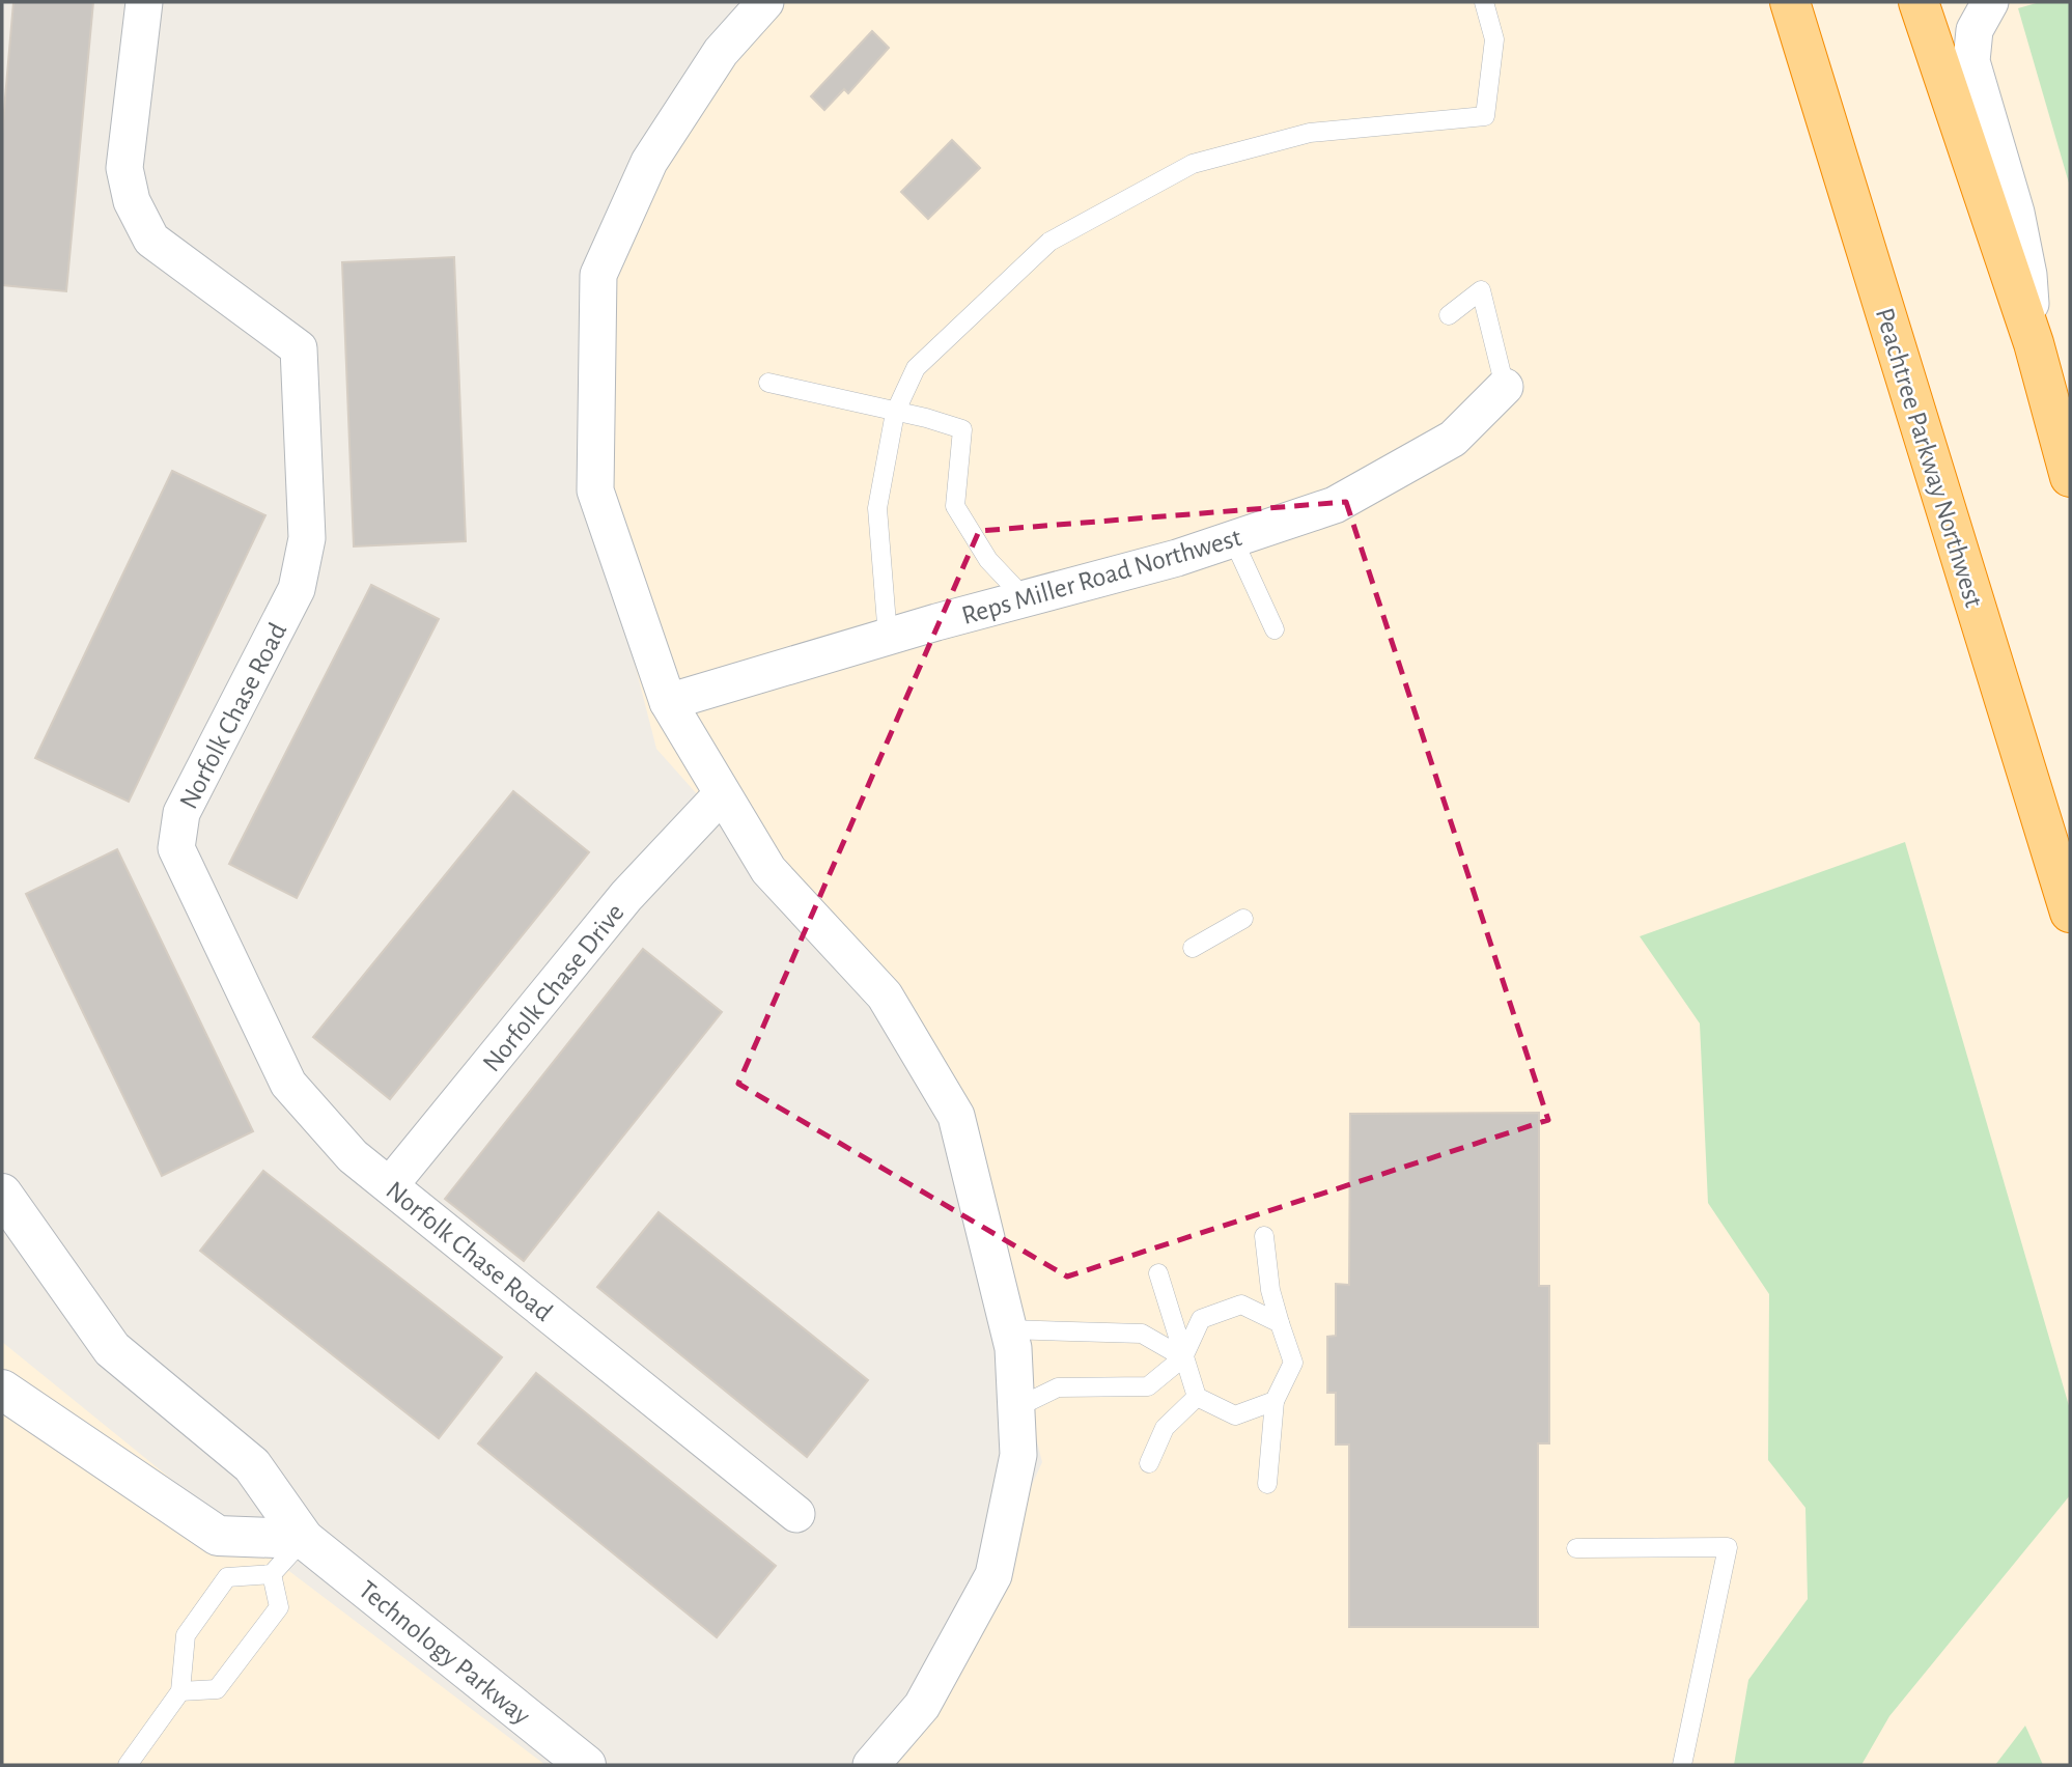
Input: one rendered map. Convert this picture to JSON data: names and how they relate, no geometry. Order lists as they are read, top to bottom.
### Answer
{
  "streets": {
    "highway": ["Peachtree Parkway Northwest"],
    "street": [
      "Reps Miller Road Northwest",
      "Norfolk Chase Road",
      "Norfolk Chase Drive",
      "Technology Parkway"
    ]
  },
  "crossings": [
    ["Norfolk Chase Road", "Norfolk Chase Drive"]
  ]
}
